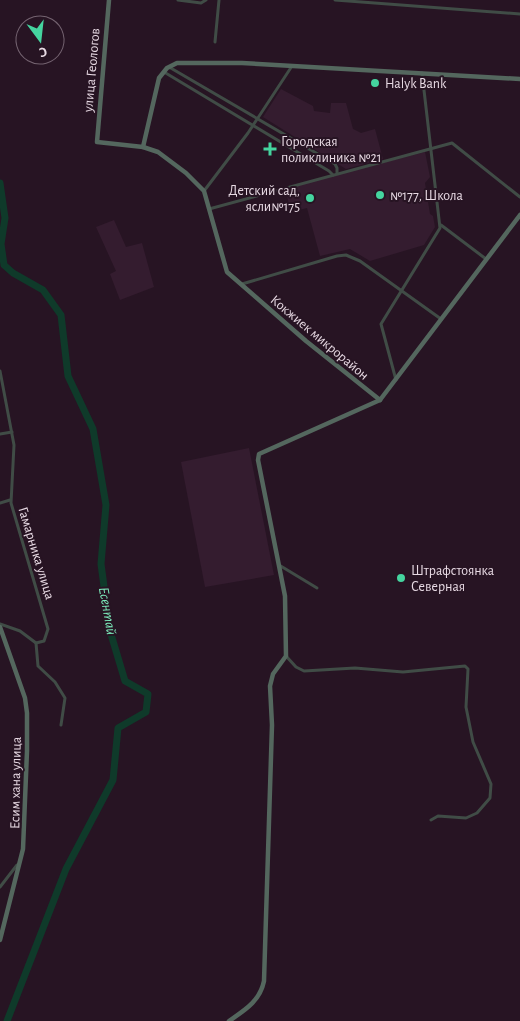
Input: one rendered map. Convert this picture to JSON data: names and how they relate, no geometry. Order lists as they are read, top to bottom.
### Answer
{
  "streets": {
    "street": [
      "улица Геологов",
      "Кокжиек микрорайон",
      "Гамарника улица",
      "Есим хана улица"
    ]
  },
  "crossings": [
    ["улица Геологов", "Кокжиек микрорайон"]
  ],
  "water": ["Есентай"],
  "places": {
    "other": [
      "Halyk Bank",
      "№177, Школа",
      "Детский сад, ясли№175",
      "Штрафстоянка Северная"
    ],
    "health": ["Городская поликлиника №21"]
  },
  "north": "bottom"
}
